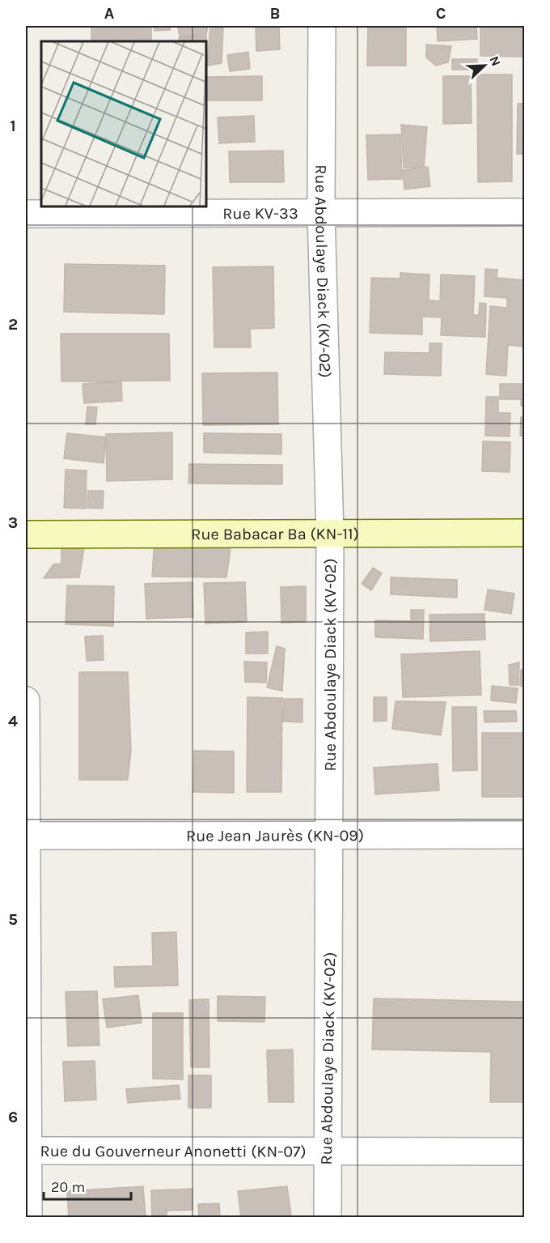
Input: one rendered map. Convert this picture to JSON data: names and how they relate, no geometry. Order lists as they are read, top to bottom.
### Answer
{
  "streets": {
    "street": [
      "Rue KV-33",
      "Rue Abdoulaye Diack (KV-02)",
      "Rue Babacar Ba (KN-11)",
      "Rue Jean Jaurès (KN-09)",
      "Rue du Gouverneur Anonetti (KN-07)"
    ]
  },
  "crossings": [
    ["Rue KV-33", "Rue Abdoulaye Diack (KV-02)"],
    ["Rue Abdoulaye Diack (KV-02)", "Rue Babacar Ba (KN-11)"],
    ["Rue Abdoulaye Diack (KV-02)", "Rue Jean Jaurès (KN-09)"],
    ["Rue Abdoulaye Diack (KV-02)", "Rue du Gouverneur Anonetti (KN-07)"]
  ],
  "scale_bar": "20 m",
  "north": "top right",
  "grid": {
    "columns": ["A", "B", "C"],
    "rows": [
      "1",
      "2",
      "3",
      "4",
      "5",
      "6"
    ]
  }
}
